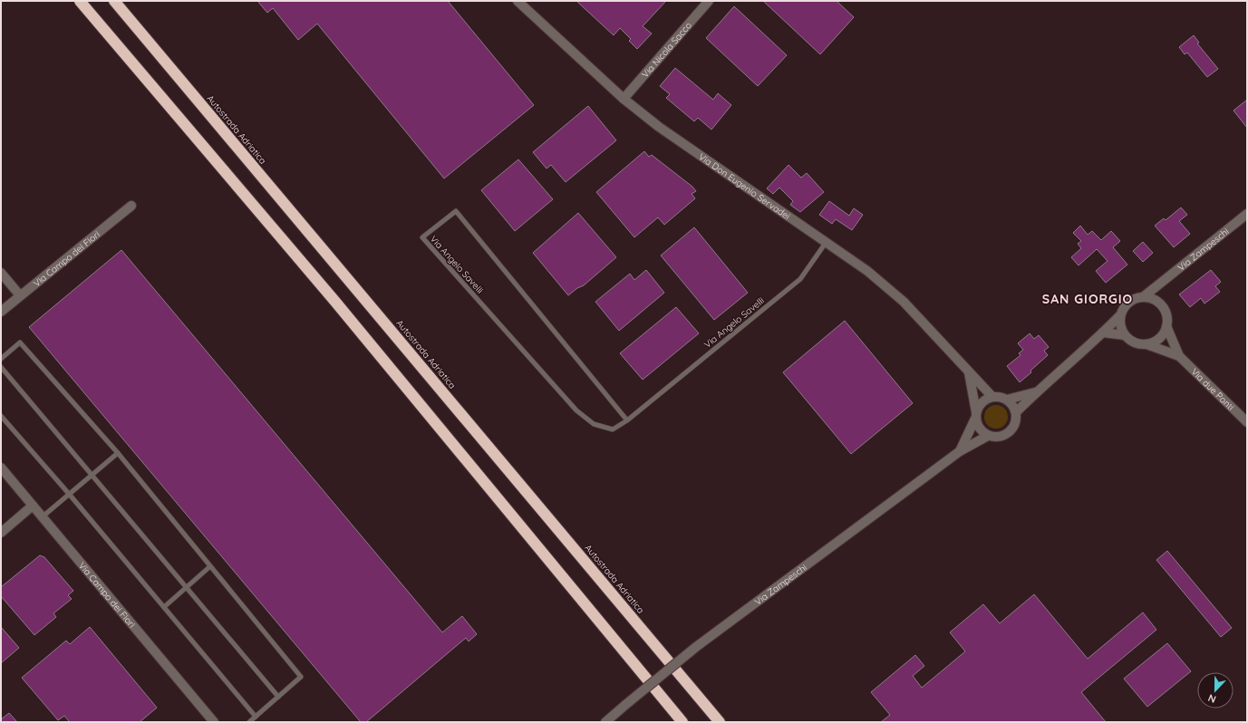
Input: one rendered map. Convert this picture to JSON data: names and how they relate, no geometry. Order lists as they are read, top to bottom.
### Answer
{
  "streets": {
    "highway": ["Autostrada Adriatica"],
    "street": [
      "Via Nicola Sacco",
      "Via Don Eugenio Servadei",
      "Via Zampeschi",
      "Via Campo dei Fiori",
      "Via due Ponti"
    ],
    "lane": ["Via Angelo Savelli"]
  },
  "crossings": [
    ["Via Nicola Sacco", "Via Don Eugenio Servadei"],
    ["Via Don Eugenio Servadei", "Via Zampeschi"],
    ["Via Don Eugenio Servadei", "Via Angelo Savelli"],
    ["Via Zampeschi", "Via due Ponti"]
  ],
  "districts": ["SAN GIORGIO"],
  "north": "bottom"
}
